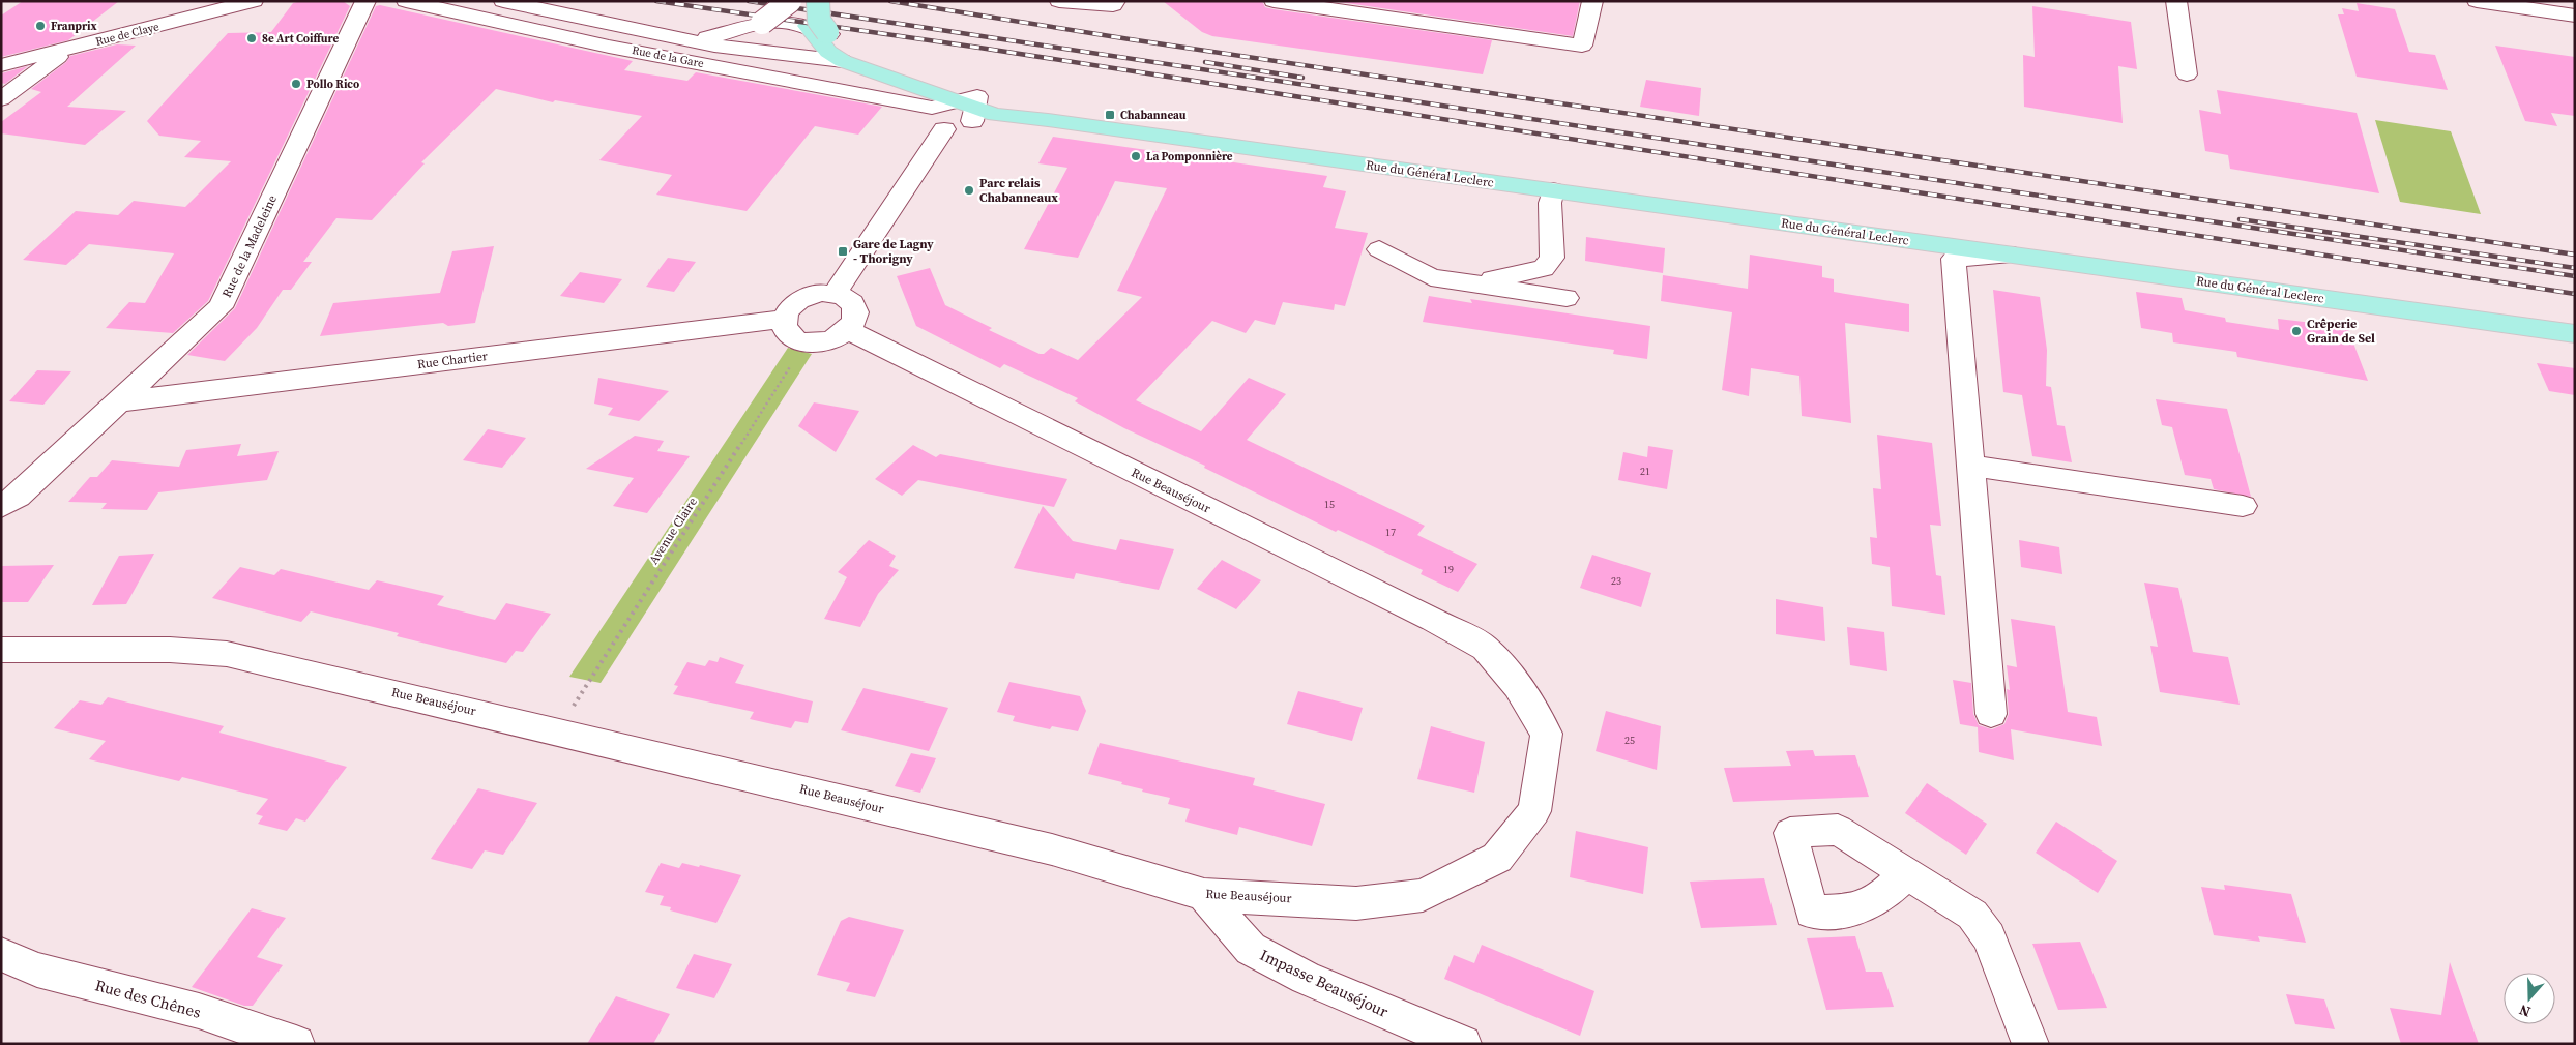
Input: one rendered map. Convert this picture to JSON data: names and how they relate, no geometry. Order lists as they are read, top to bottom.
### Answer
{
  "streets": {
    "main road": ["Rue du Général Leclerc"],
    "street": [
      "Rue de Claye",
      "Rue de la Gare",
      "Rue de la Madeleine",
      "Rue Chartier",
      "Rue Beauséjour",
      "Impasse Beauséjour",
      "Rue des Chênes"
    ],
    "path": ["Avenue Claire"]
  },
  "crossings": [
    ["Rue de la Gare", "Rue du Général Leclerc"],
    ["Rue de la Madeleine", "Rue Chartier"],
    ["Rue Chartier", "Rue Beauséjour"],
    ["Rue Chartier", "Avenue Claire"],
    ["Rue Beauséjour", "Avenue Claire"],
    ["Rue Beauséjour", "Impasse Beauséjour"]
  ],
  "places": {
    "other": [
      "Franprix",
      "8e Art Coiffure",
      "Pollo Rico",
      "La Pomponnière",
      "Parc relais Chabanneaux",
      "Crêperie Grain de Sel"
    ],
    "transit": ["Chabanneau", "Gare de Lagny - Thorigny"]
  },
  "house_numbers": [
    "21",
    "15",
    "17",
    "19",
    "23",
    "25"
  ],
  "north": "bottom"
}
